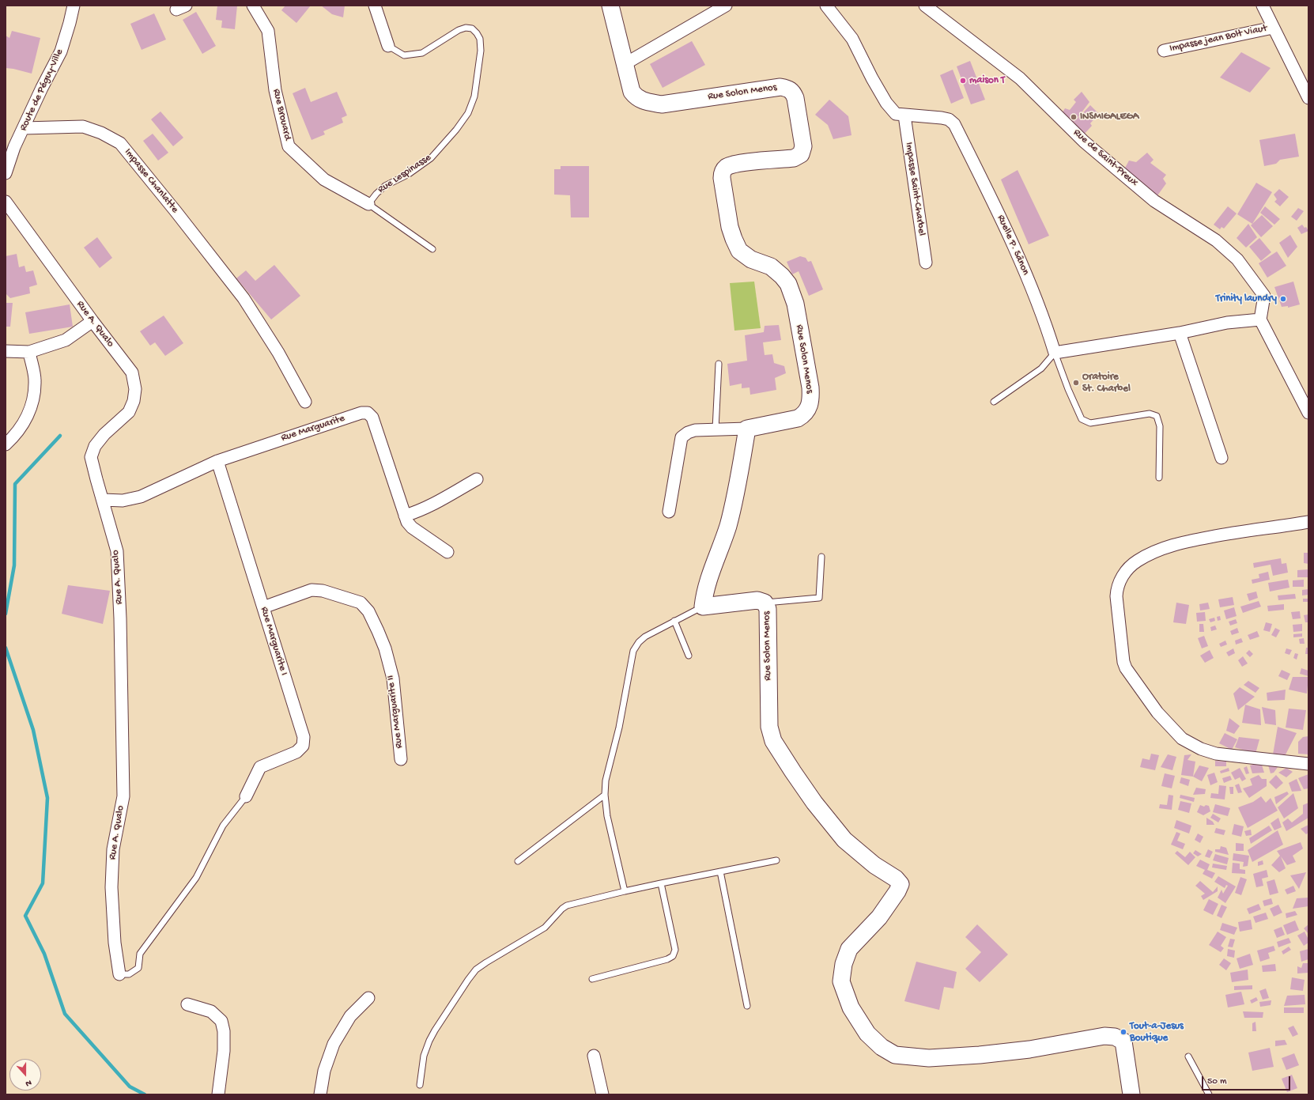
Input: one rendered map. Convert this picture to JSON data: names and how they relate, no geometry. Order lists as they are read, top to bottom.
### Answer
{
  "streets": {
    "street": [
      "Impasse jean Bolt Viaut",
      "Route de Péguy-Ville",
      "Rue Solon Menos",
      "Rue Brouard",
      "Rue de Saint-Preux",
      "Rue Lespinasse",
      "Impasse Chanlatte",
      "Impasse Saint-Charbel",
      "Ruelle P. Sânon",
      "Rue A. Qualo",
      "Rue Marguarite",
      "Rue Marguarite I",
      "Rue Marguarite II"
    ]
  },
  "crossings": [
    ["Route de Péguy-Ville", "Impasse Chanlatte"],
    ["Rue Brouard", "Rue Lespinasse"],
    ["Impasse Saint-Charbel", "Ruelle P. Sânon"],
    ["Rue A. Qualo", "Rue Marguarite"],
    ["Rue Marguarite", "Rue Marguarite I"],
    ["Rue Marguarite I", "Rue Marguarite II"]
  ],
  "places": [
    "maison T",
    "INSMIGALEGA",
    "Trinity laundry",
    "Oratoire St. Charbel",
    "Tout-a-Jesus Boutique"
  ],
  "scale_bar": "50 m",
  "north": "bottom"
}
